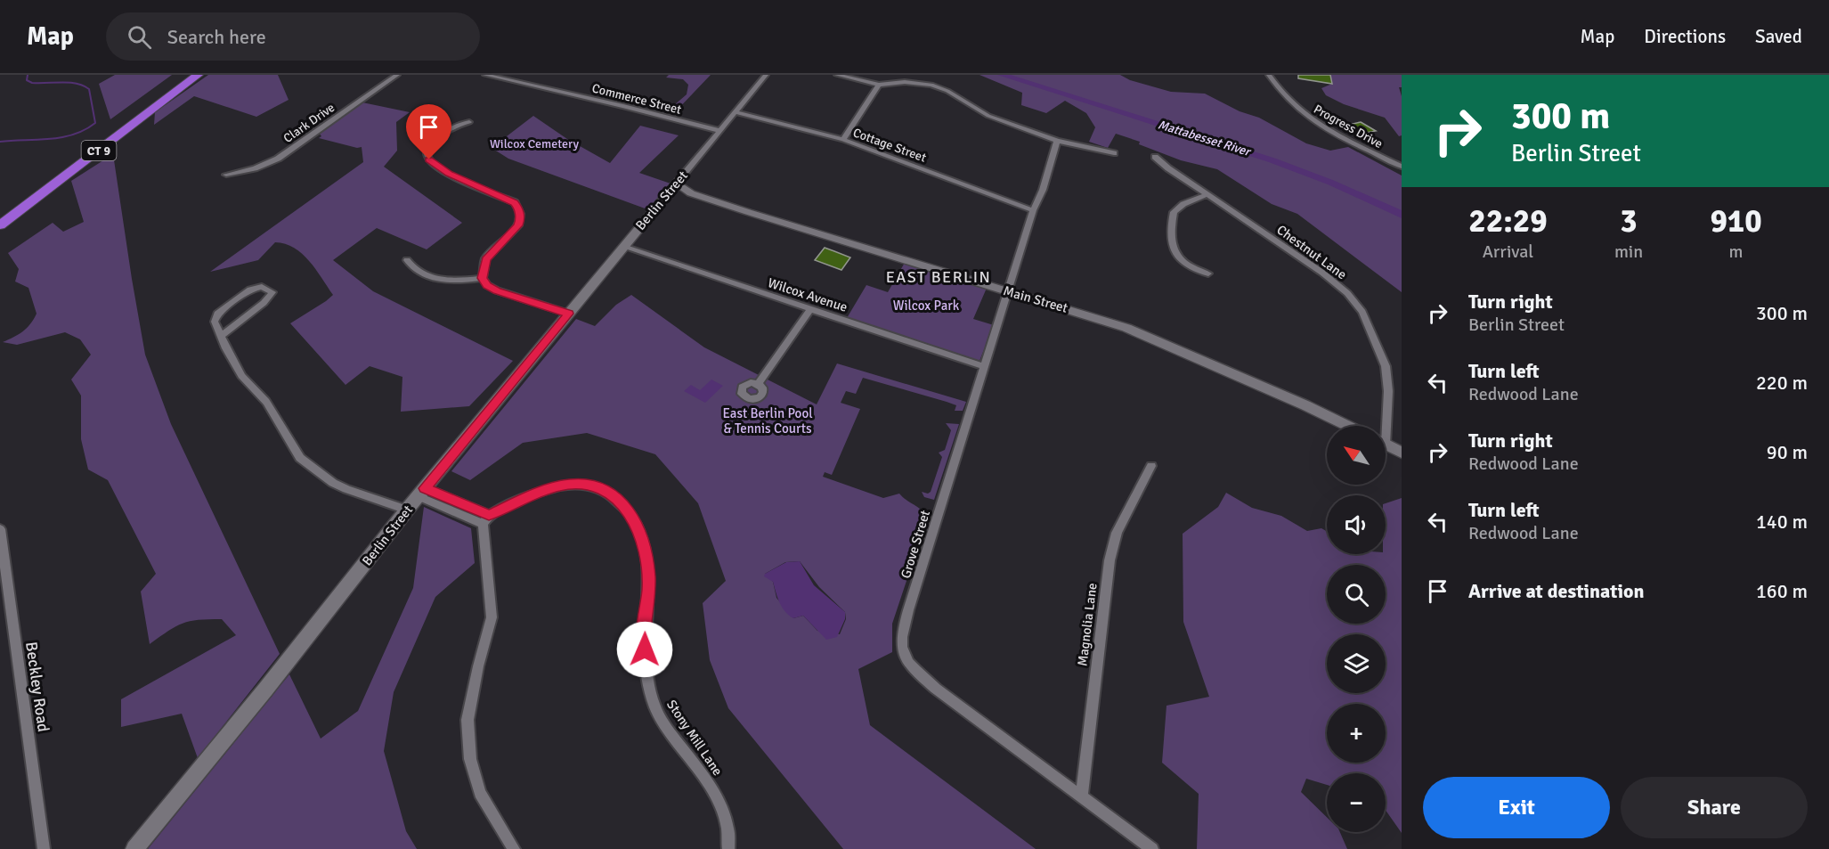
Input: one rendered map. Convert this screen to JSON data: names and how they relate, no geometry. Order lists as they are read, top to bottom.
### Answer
{
  "streets": {
    "highway": ["CT 9"],
    "street": [
      "Commerce Street",
      "Clark Drive",
      "Progress Drive",
      "Cottage Street",
      "Berlin Street",
      "Chestnut Lane",
      "Wilcox Avenue",
      "Main Street",
      "Grove Street",
      "Magnolia Lane",
      "Beckley Road",
      "Stony Mill Lane"
    ]
  },
  "crossings": [
    ["Commerce Street", "Berlin Street"],
    ["Cottage Street", "Berlin Street"],
    ["Cottage Street", "Grove Street"],
    ["Berlin Street", "Wilcox Avenue"],
    ["Berlin Street", "Main Street"],
    ["Wilcox Avenue", "Grove Street"],
    ["Main Street", "Grove Street"],
    ["Grove Street", "Magnolia Lane"]
  ],
  "districts": ["EAST BERLIN"],
  "water": ["Mattabesset River"],
  "parks": ["Wilcox Cemetery", "Wilcox Park", "East Berlin Pool & Tennis Courts"],
  "north": "top left",
  "page": {
    "header": "Map",
    "search": "Search here",
    "nav": ["Map", "Directions", "Saved"],
    "turn": ["300 m", "Berlin Street"],
    "eta": [
      "22:29",
      "Arrival",
      "3",
      "min",
      "910",
      "m"
    ],
    "list": [
      {
        "name": "Turn right",
        "note": "Berlin Street",
        "value": "300 m"
      },
      {
        "name": "Turn left",
        "note": "Redwood Lane",
        "value": "220 m"
      },
      {
        "name": "Turn right",
        "note": "Redwood Lane",
        "value": "90 m"
      },
      {
        "name": "Turn left",
        "note": "Redwood Lane",
        "value": "140 m"
      },
      {
        "name": "Arrive at destination",
        "value": "160 m"
      }
    ],
    "map_buttons": ["+", "−"],
    "buttons": ["Exit", "Share"]
  }
}
